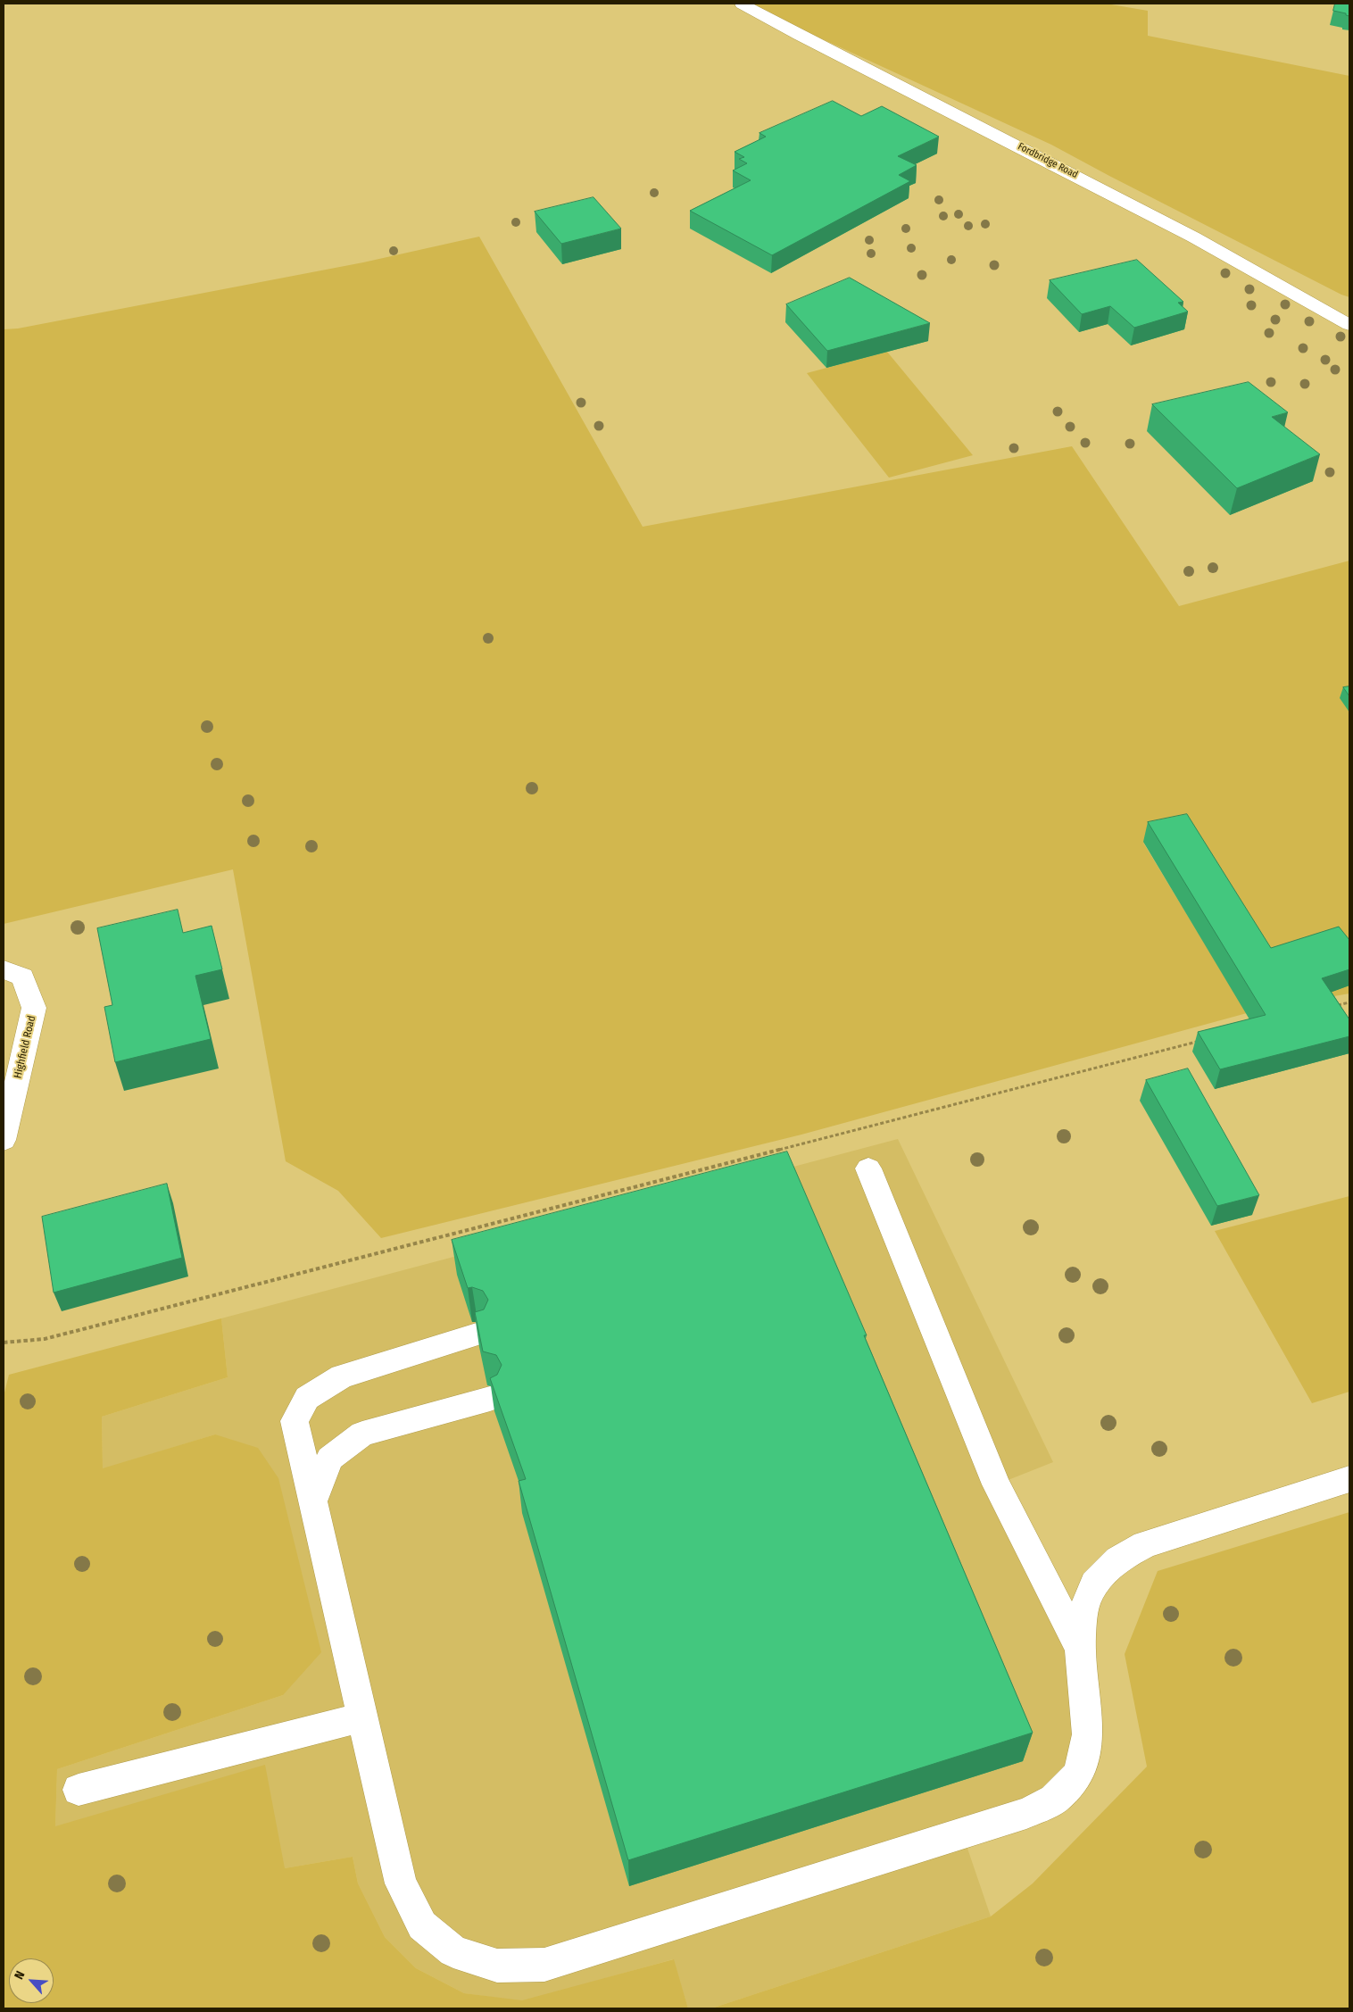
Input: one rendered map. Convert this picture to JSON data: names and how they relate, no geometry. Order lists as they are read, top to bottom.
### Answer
{
  "streets": {
    "street": ["Fordbridge Road", "Highfield Road"]
  },
  "north": "top left"
}
